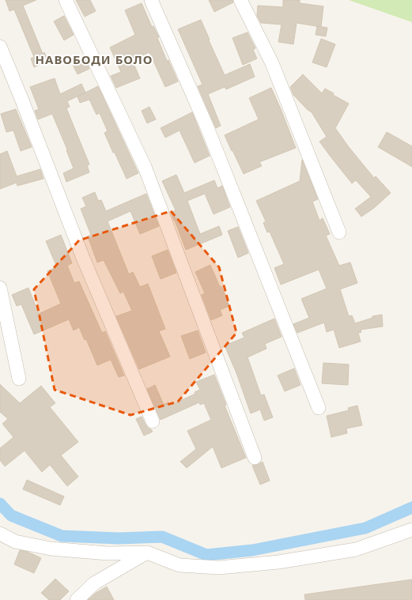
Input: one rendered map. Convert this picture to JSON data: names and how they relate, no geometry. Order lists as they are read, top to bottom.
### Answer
{
  "districts": ["НАВОБОДИ БОЛО"]
}
